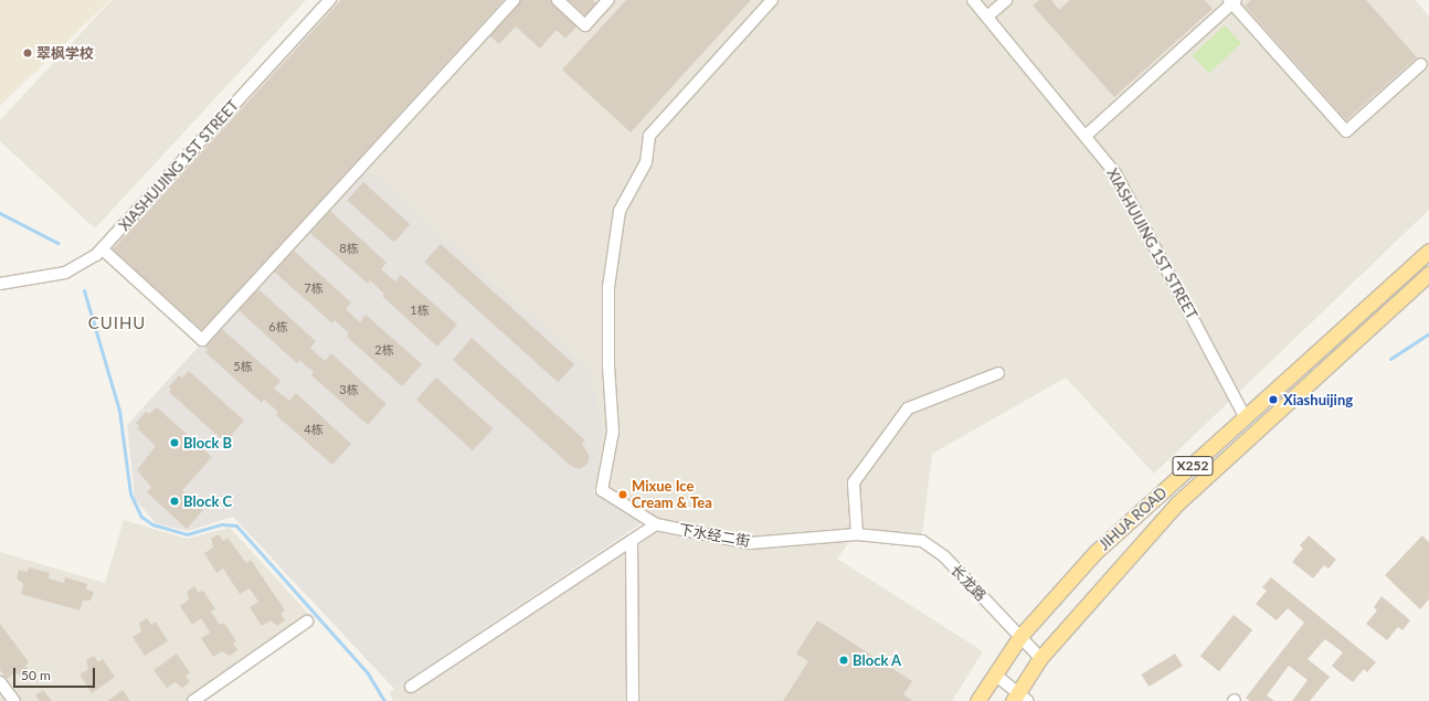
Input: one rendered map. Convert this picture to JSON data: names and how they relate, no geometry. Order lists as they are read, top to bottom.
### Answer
{
  "streets": {
    "main road": ["X252", "JIHUA ROAD"],
    "street": ["XIASHUIJING 1ST STREET", "下水经二街", "长龙路"]
  },
  "crossings": [
    ["XIASHUIJING 1ST STREET", "JIHUA ROAD"],
    ["JIHUA ROAD", "长龙路"],
    ["下水经二街", "长龙路"]
  ],
  "districts": ["CUIHU"],
  "places": [
    "翠枫学校",
    "Xiashuijing",
    "Block B",
    "Mixue Ice Cream & Tea",
    "Block C",
    "Block A"
  ],
  "house_numbers": [
    "8栋",
    "7栋",
    "1栋",
    "6栋",
    "2栋",
    "5栋",
    "3栋",
    "4栋"
  ],
  "scale_bar": "50 m"
}
